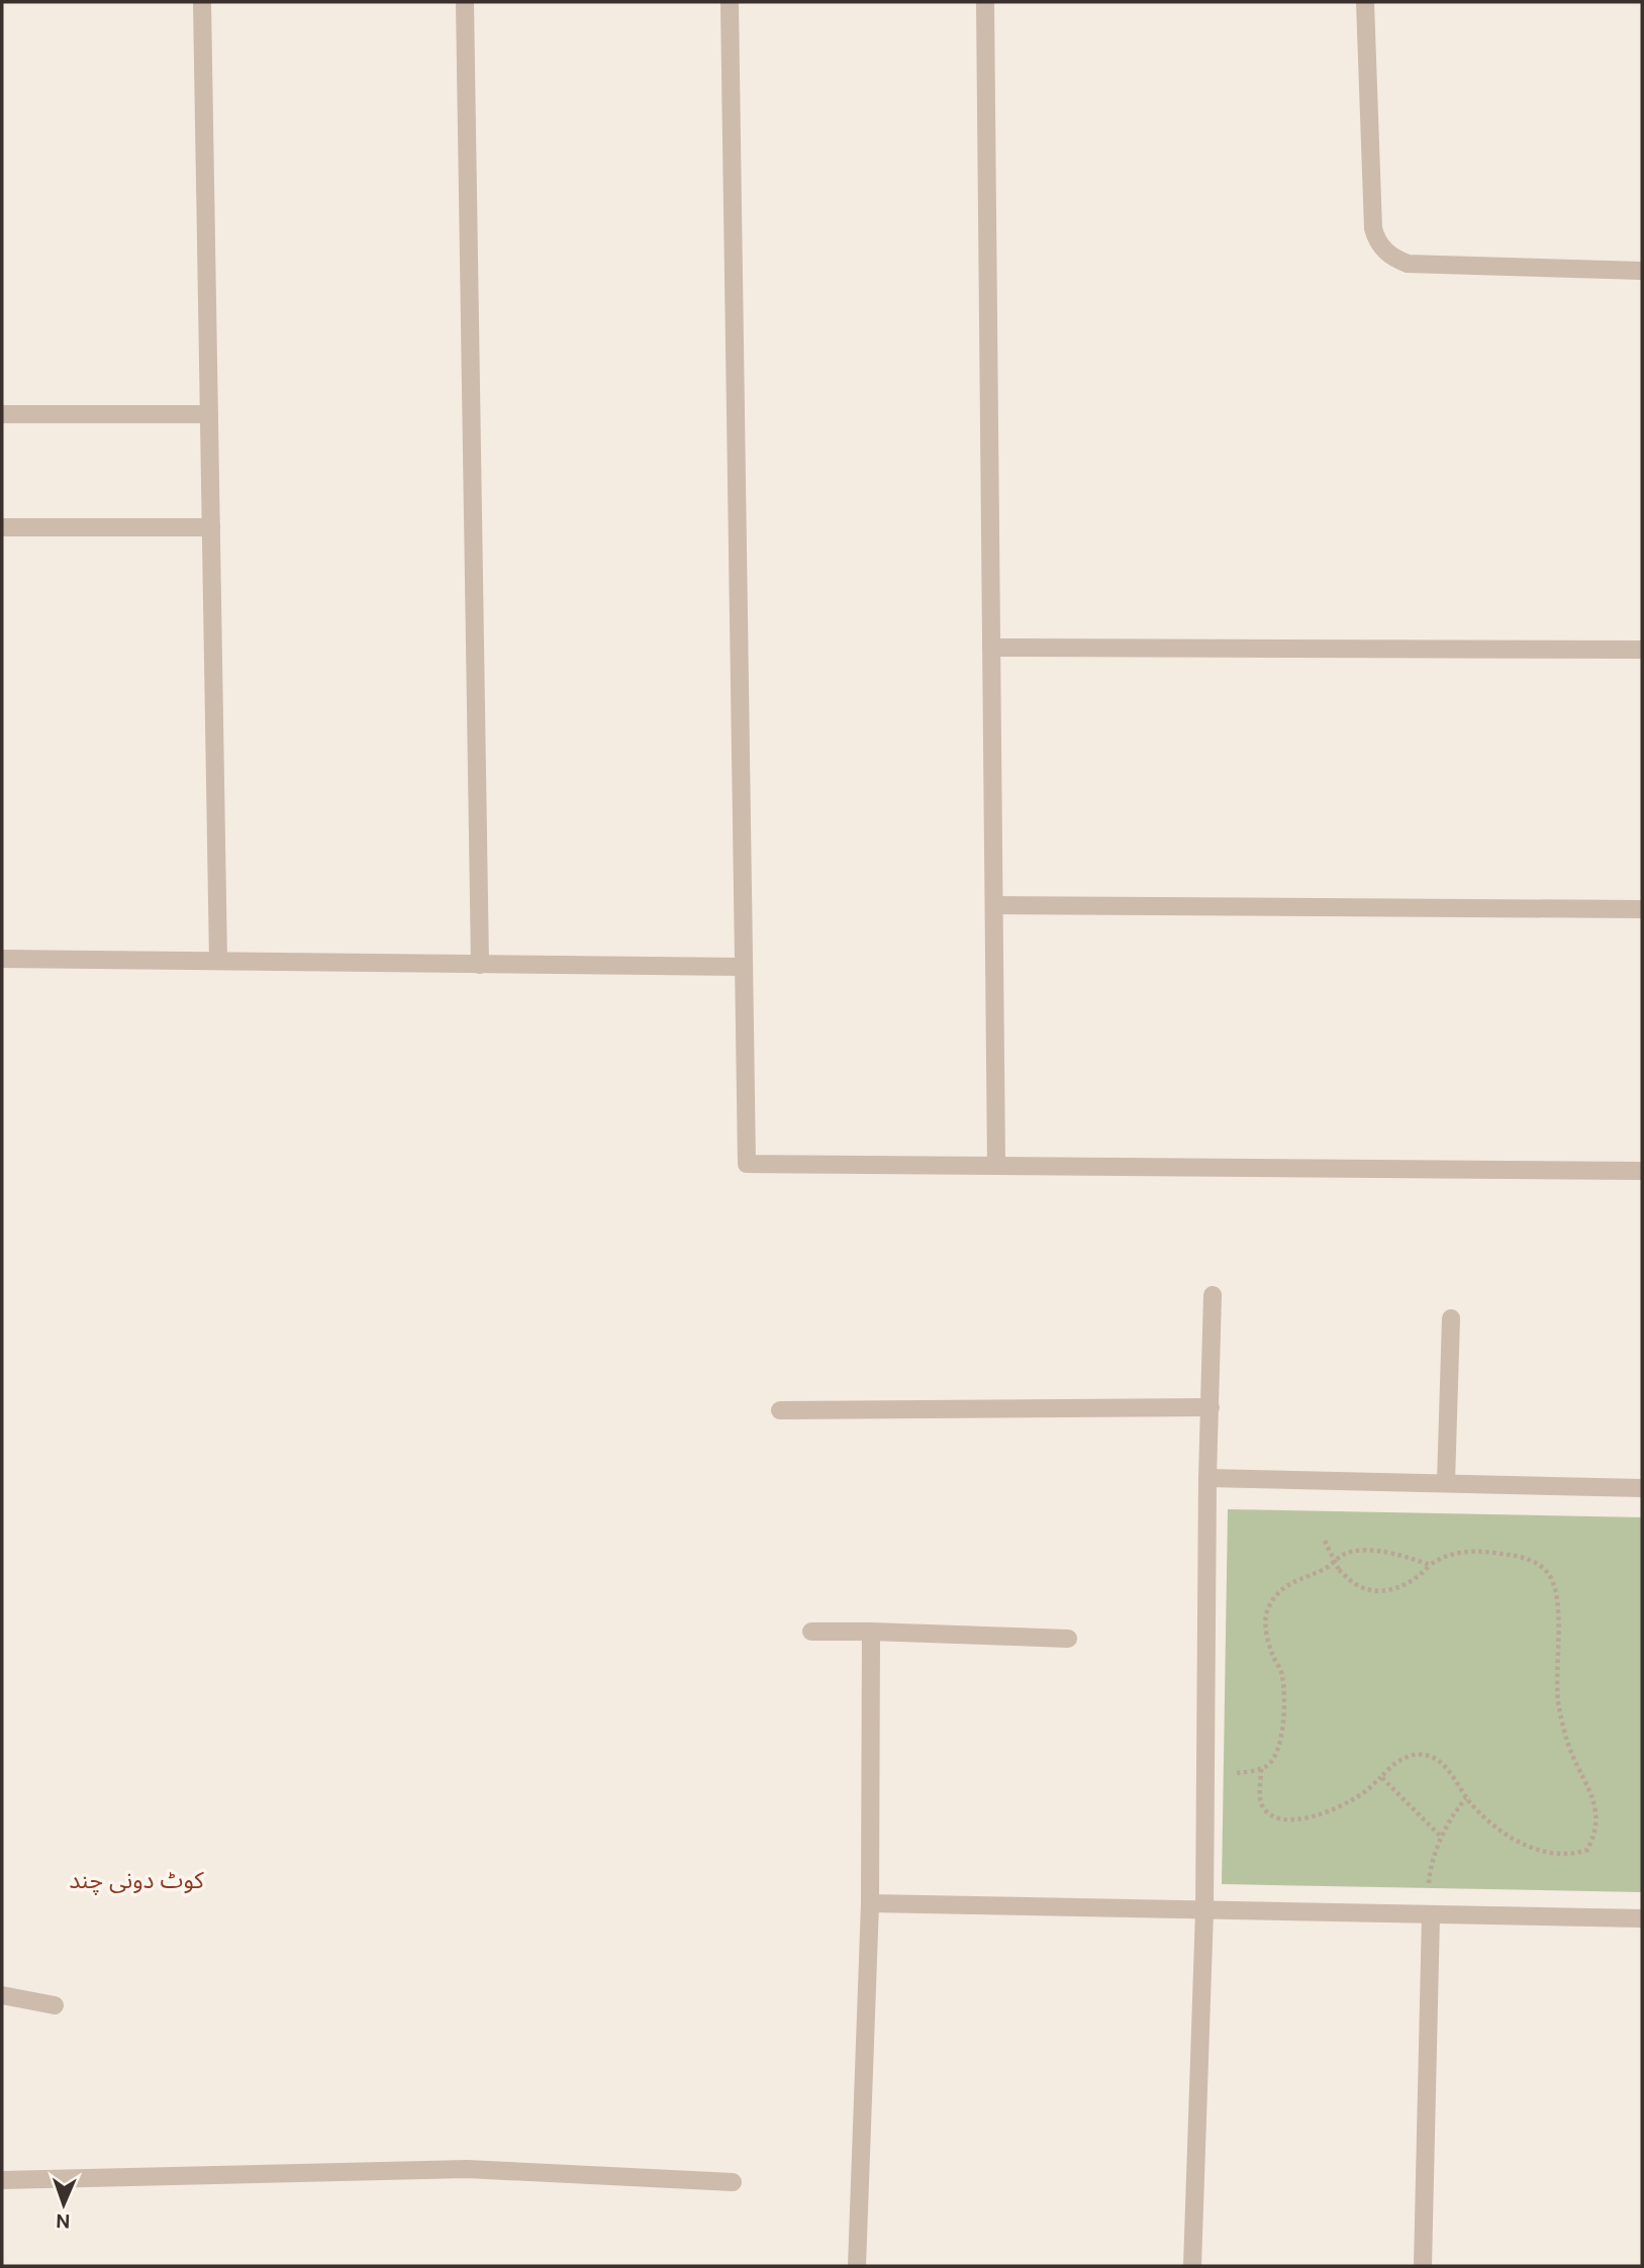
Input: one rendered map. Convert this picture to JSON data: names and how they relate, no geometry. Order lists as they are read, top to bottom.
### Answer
{
  "districts": ["کوٹ دونی چند"],
  "north": "bottom"
}
